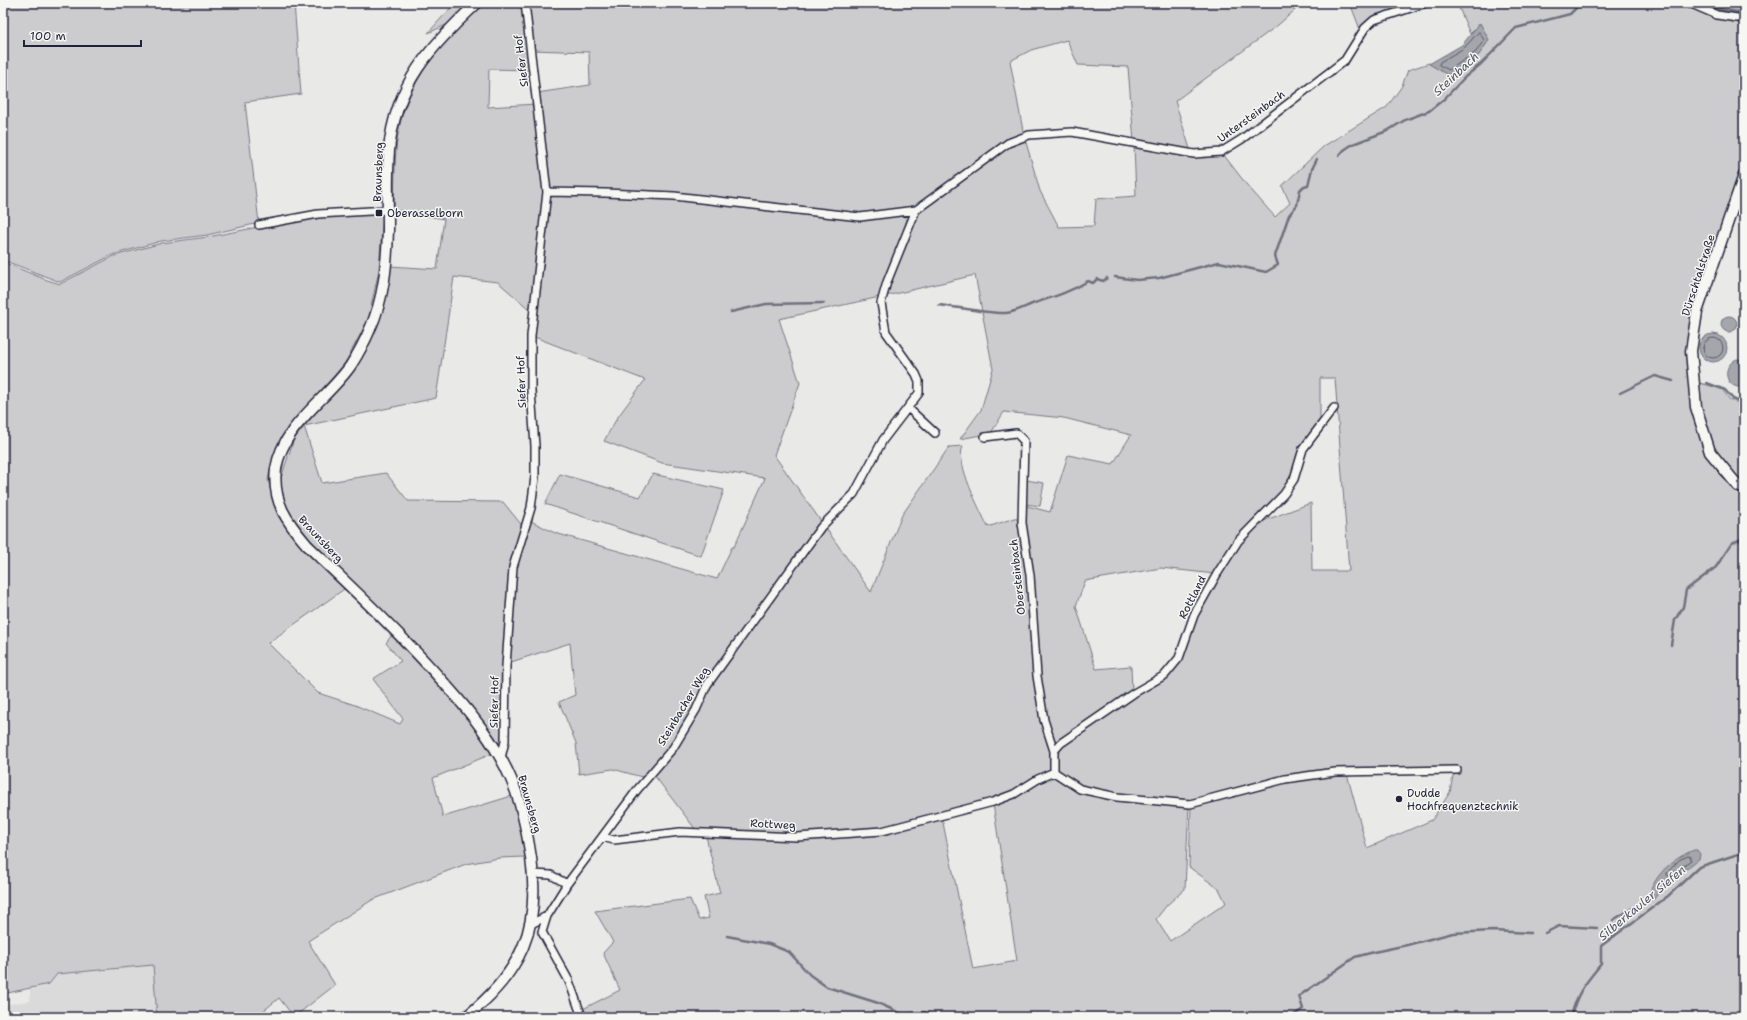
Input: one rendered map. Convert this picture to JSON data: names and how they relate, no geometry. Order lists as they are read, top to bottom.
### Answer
{
  "streets": {
    "main road": ["Braunsberg", "Dürschtalstraße"],
    "street": [
      "Siefer Hof",
      "Untersteinbach",
      "Obersteinbach",
      "Rottland",
      "Steinbacher Weg",
      "Rottweg"
    ]
  },
  "crossings": [
    ["Siefer Hof", "Braunsberg"],
    ["Obersteinbach", "Rottland"],
    ["Steinbacher Weg", "Rottweg"]
  ],
  "water": ["Steinbach", "Silberkauler Siefen"],
  "places": {
    "transit": ["Oberasselborn"],
    "other": ["Dudde Hochfrequenztechnik"]
  },
  "scale_bar": "100 m"
}
